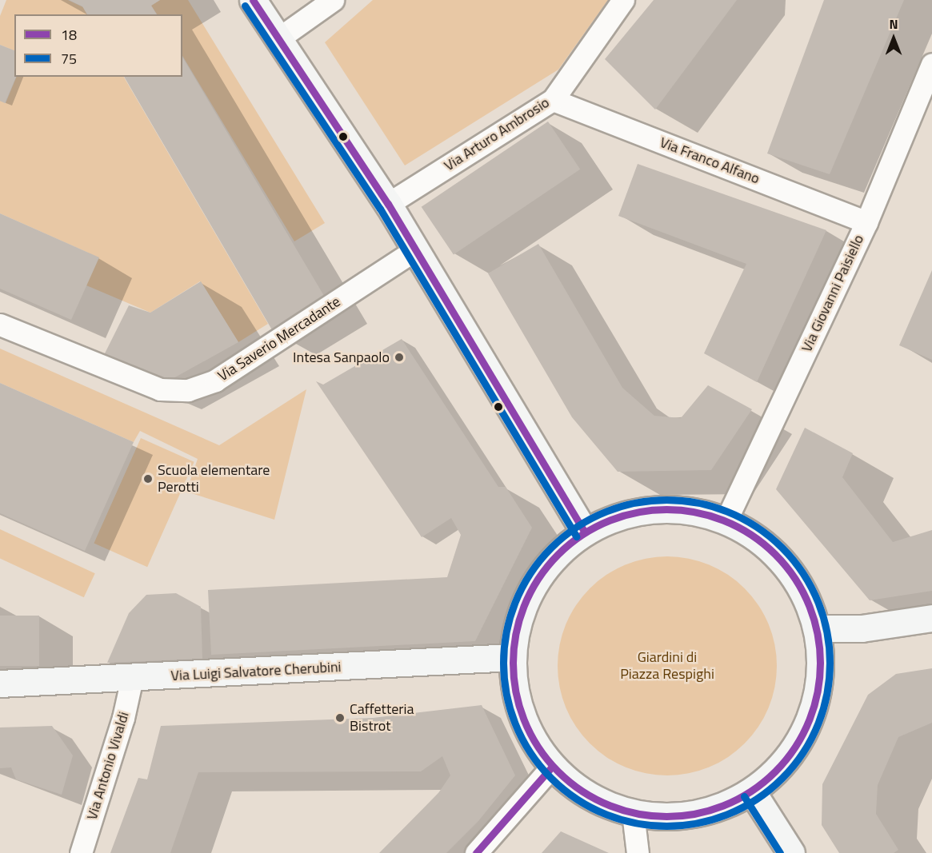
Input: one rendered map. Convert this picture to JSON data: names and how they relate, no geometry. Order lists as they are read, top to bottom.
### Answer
{
  "streets": {
    "street": [
      "Via Arturo Ambrosio",
      "Via Franco Alfano",
      "Via Giovanni Paisiello",
      "Via Saverio Mercadante",
      "Via Luigi Salvatore Cherubini",
      "Via Antonio Vivaldi"
    ]
  },
  "crossings": [
    ["Via Arturo Ambrosio", "Via Franco Alfano"],
    ["Via Franco Alfano", "Via Giovanni Paisiello"],
    ["Via Luigi Salvatore Cherubini", "Via Antonio Vivaldi"]
  ],
  "parks": ["Giardini di Piazza Respighi"],
  "places": ["Intesa Sanpaolo", "Scuola elementare Perotti", "Caffetteria Bistrot"],
  "lines": ["transit line 18", "transit line 75"],
  "legend": ["18", "75"],
  "north": "top"
}
